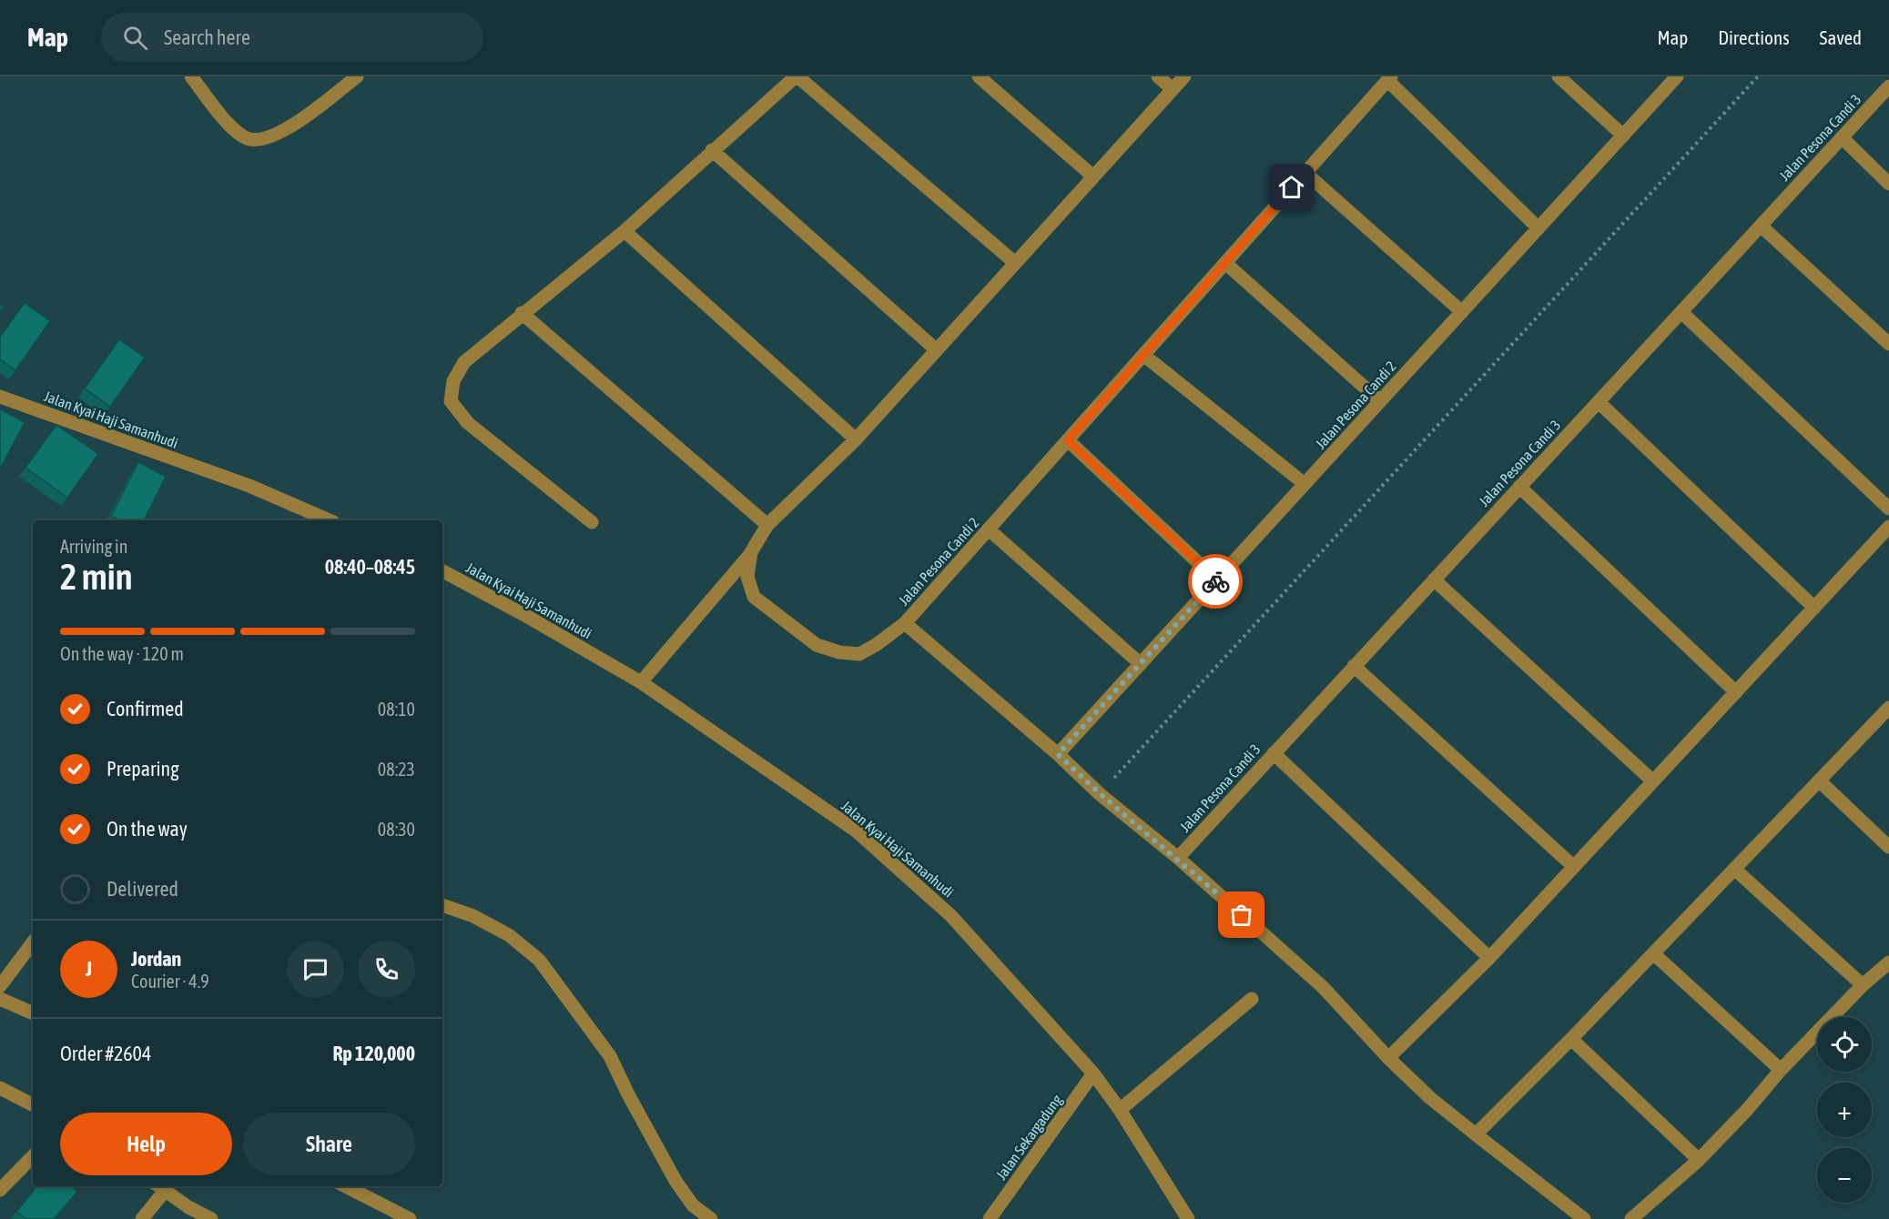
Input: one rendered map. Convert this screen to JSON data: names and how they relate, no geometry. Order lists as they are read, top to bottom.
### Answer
{
  "streets": {
    "street": [
      "Jalan Pesona Candi 3",
      "Jalan Pesona Candi 2",
      "Jalan Kyai Haji Samanhudi",
      "Jalan Sekargadung"
    ]
  },
  "crossings": [
    ["Jalan Kyai Haji Samanhudi", "Jalan Sekargadung"]
  ],
  "page": {
    "header": "Map",
    "search": "Search here",
    "nav": ["Map", "Directions", "Saved"],
    "heading": ["2 min", "Arriving in", "08:40–08:45"],
    "panel": [
      "Jordan",
      "Courier · 4.9",
      "Order #2604",
      "Rp 120,000"
    ],
    "bar": "On the way · 120 m",
    "list": [
      ["Confirmed", "08:10"],
      ["Preparing", "08:23"],
      ["On the way", "08:30"],
      "Delivered"
    ],
    "round": "J",
    "map_buttons": ["+", "−"],
    "buttons": ["Help", "Share"]
  }
}
